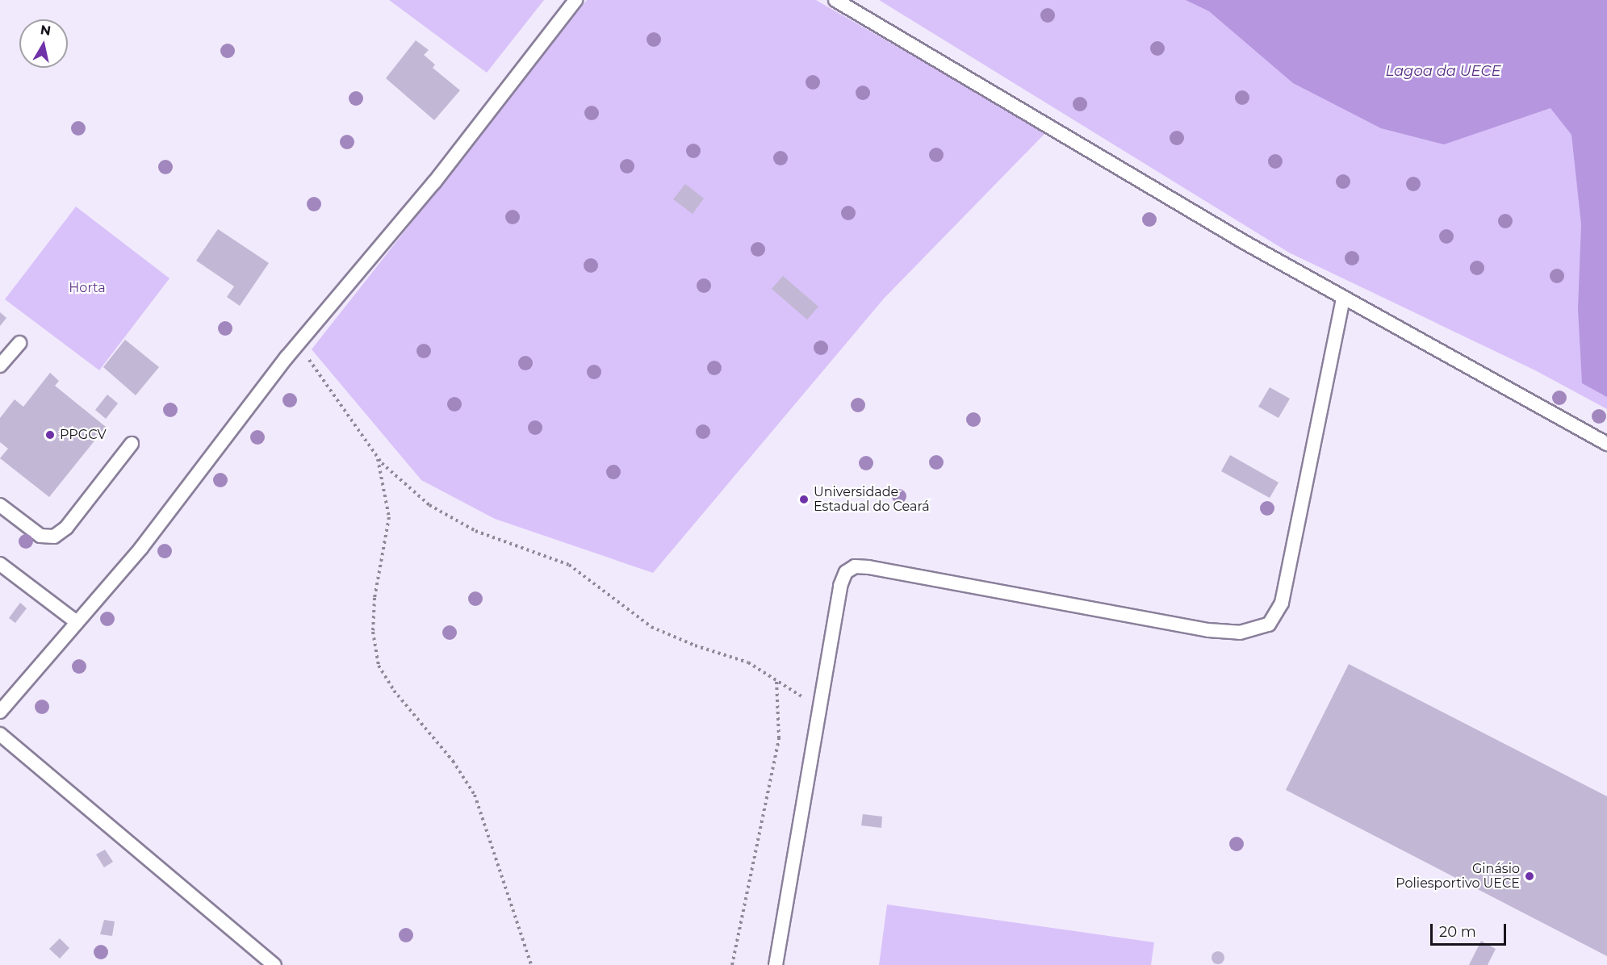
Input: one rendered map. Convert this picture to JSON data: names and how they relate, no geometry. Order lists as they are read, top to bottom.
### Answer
{
  "water": ["Lagoa da UECE"],
  "parks": ["Horta"],
  "places": ["PPGCV", "Universidade Estadual do Ceará", "Ginásio Poliesportivo UECE"],
  "scale_bar": "20 m",
  "north": "top"
}
